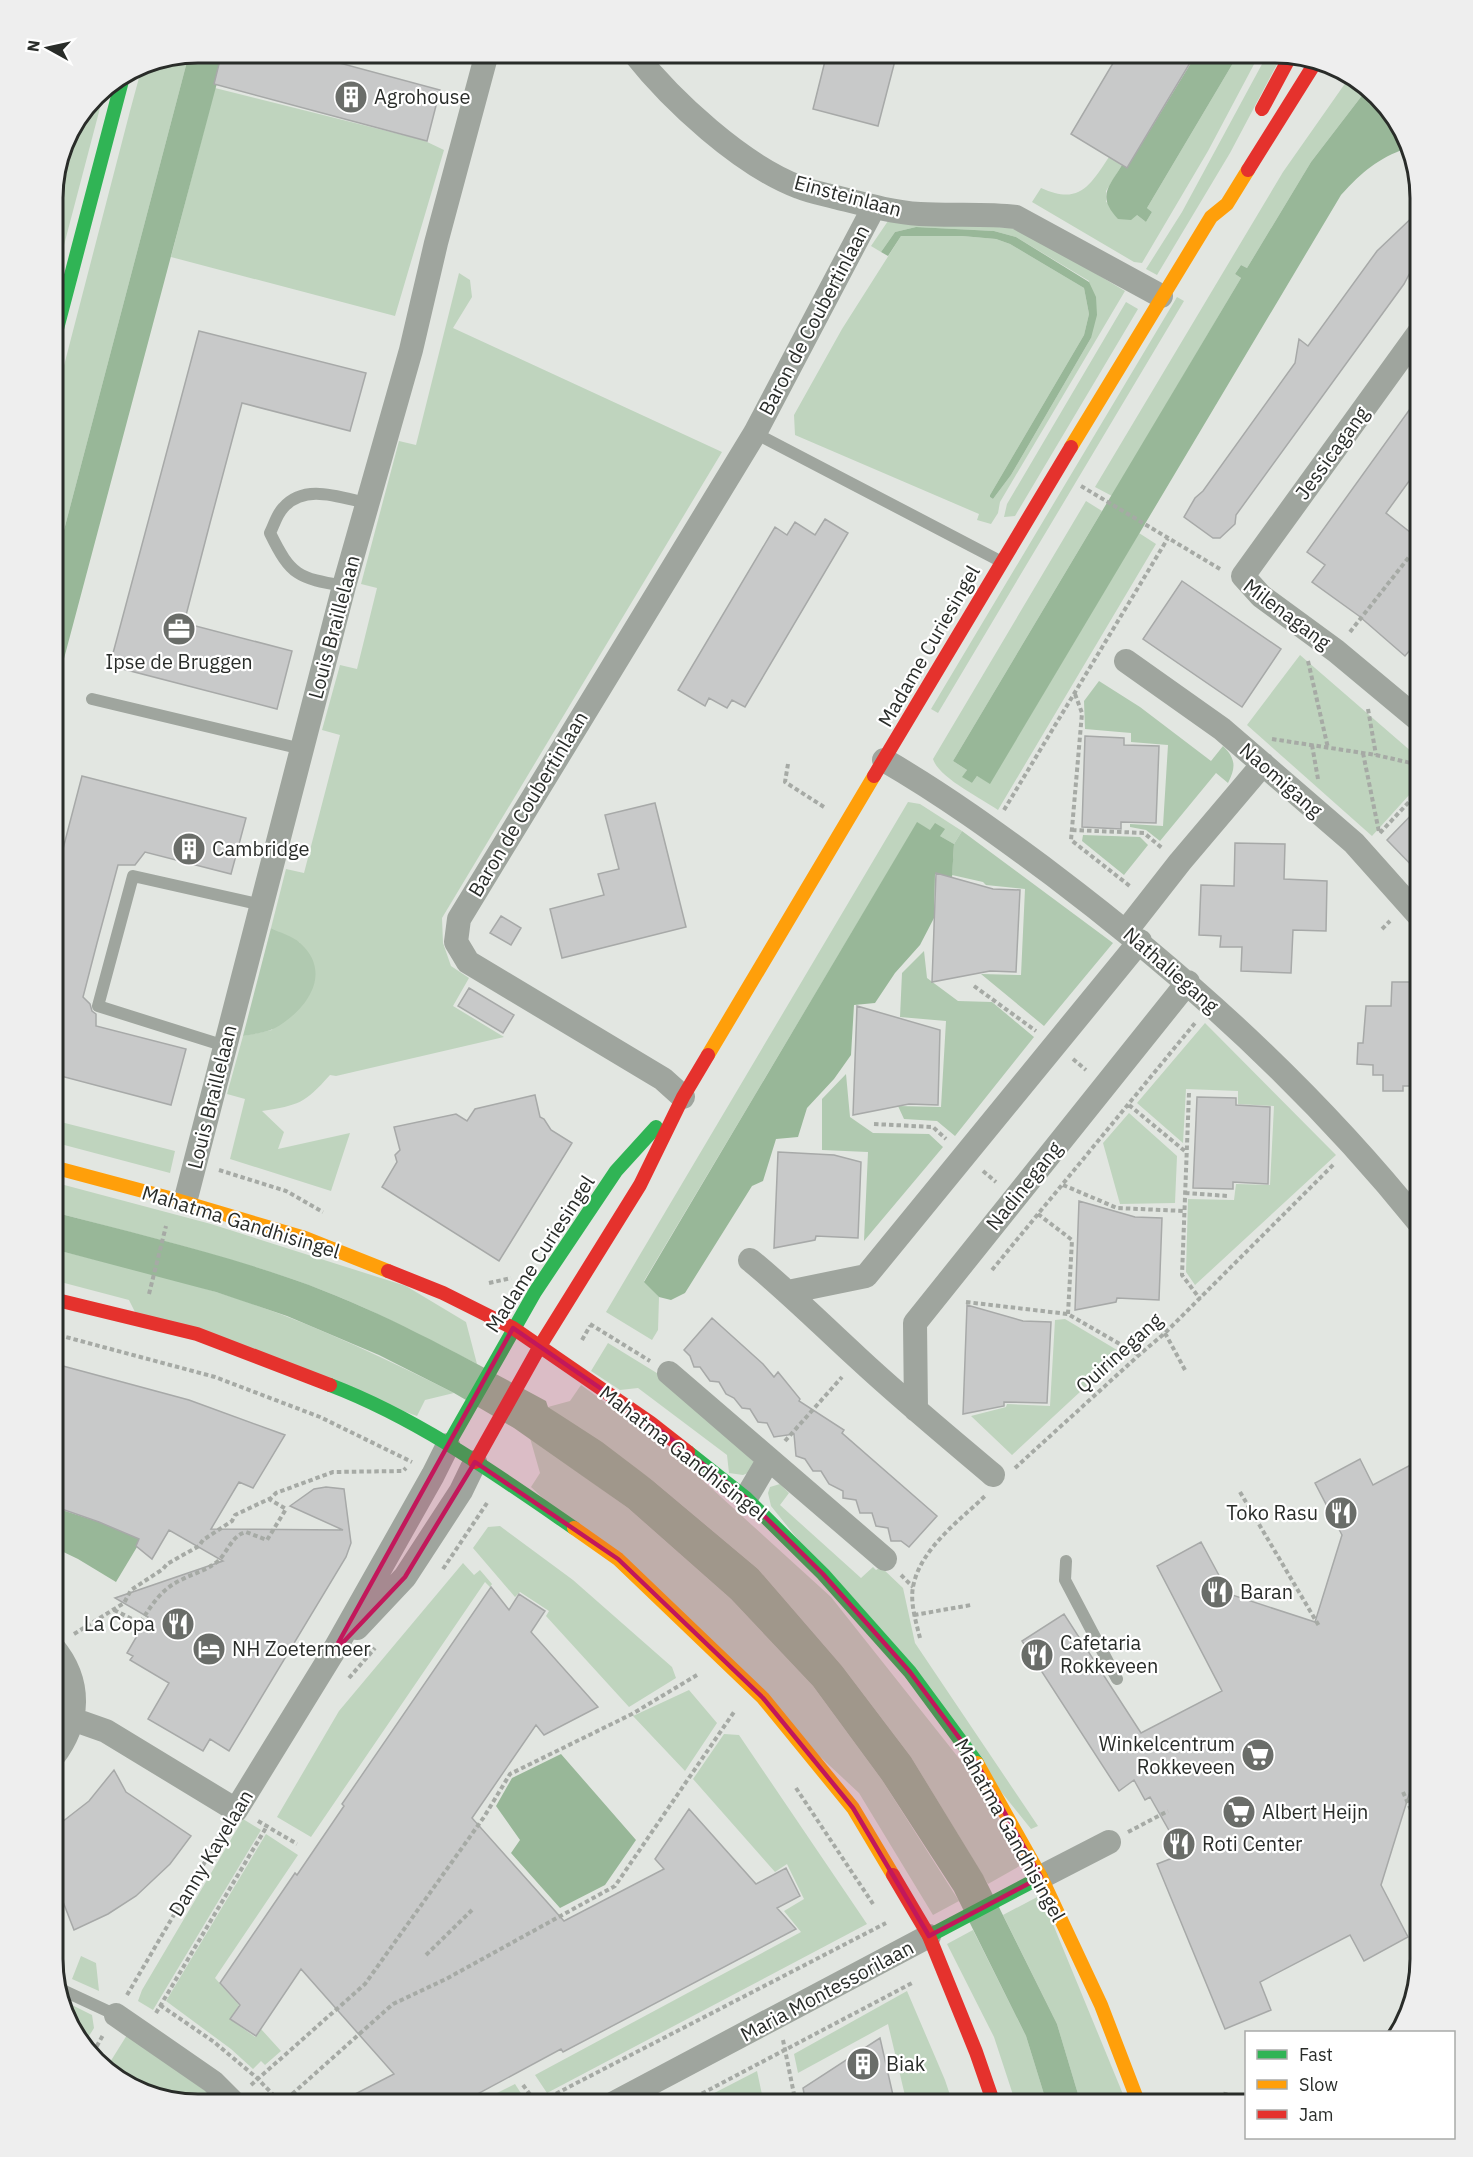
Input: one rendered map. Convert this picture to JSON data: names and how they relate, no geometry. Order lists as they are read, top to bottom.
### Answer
{
  "streets": {
    "street": [
      "Einsteinlaan",
      "Baron de Coubertinlaan",
      "Jessicagang",
      "Milenagang",
      "Louis Braillelaan",
      "Madame Curiesingel",
      "Naomigang",
      "Nathaliegang",
      "Nadinegang",
      "Mahatma Gandhisingel",
      "Danny Kayelaan",
      "Maria Montessorilaan"
    ],
    "path": ["Quirinegang"]
  },
  "crossings": [
    ["Einsteinlaan", "Baron de Coubertinlaan"],
    ["Einsteinlaan", "Madame Curiesingel"],
    ["Baron de Coubertinlaan", "Madame Curiesingel"],
    ["Jessicagang", "Milenagang"],
    ["Louis Braillelaan", "Mahatma Gandhisingel"],
    ["Madame Curiesingel", "Nathaliegang"],
    ["Madame Curiesingel", "Mahatma Gandhisingel"],
    ["Madame Curiesingel", "Danny Kayelaan"],
    ["Nathaliegang", "Nadinegang"],
    ["Nathaliegang", "Quirinegang"],
    ["Mahatma Gandhisingel", "Maria Montessorilaan"]
  ],
  "places": {
    "building": ["Agrohouse", "Cambridge", "Biak"],
    "office": ["Ipse de Bruggen"],
    "restaurant": [
      "Toko Rasu",
      "Baran",
      "La Copa",
      "Cafetaria Rokkeveen",
      "Roti Center"
    ],
    "hotel": ["NH Zoetermeer"],
    "supermarket": ["Winkelcentrum Rokkeveen", "Albert Heijn"]
  },
  "legend": ["Fast", "Slow", "Jam"],
  "north": "left"
}
